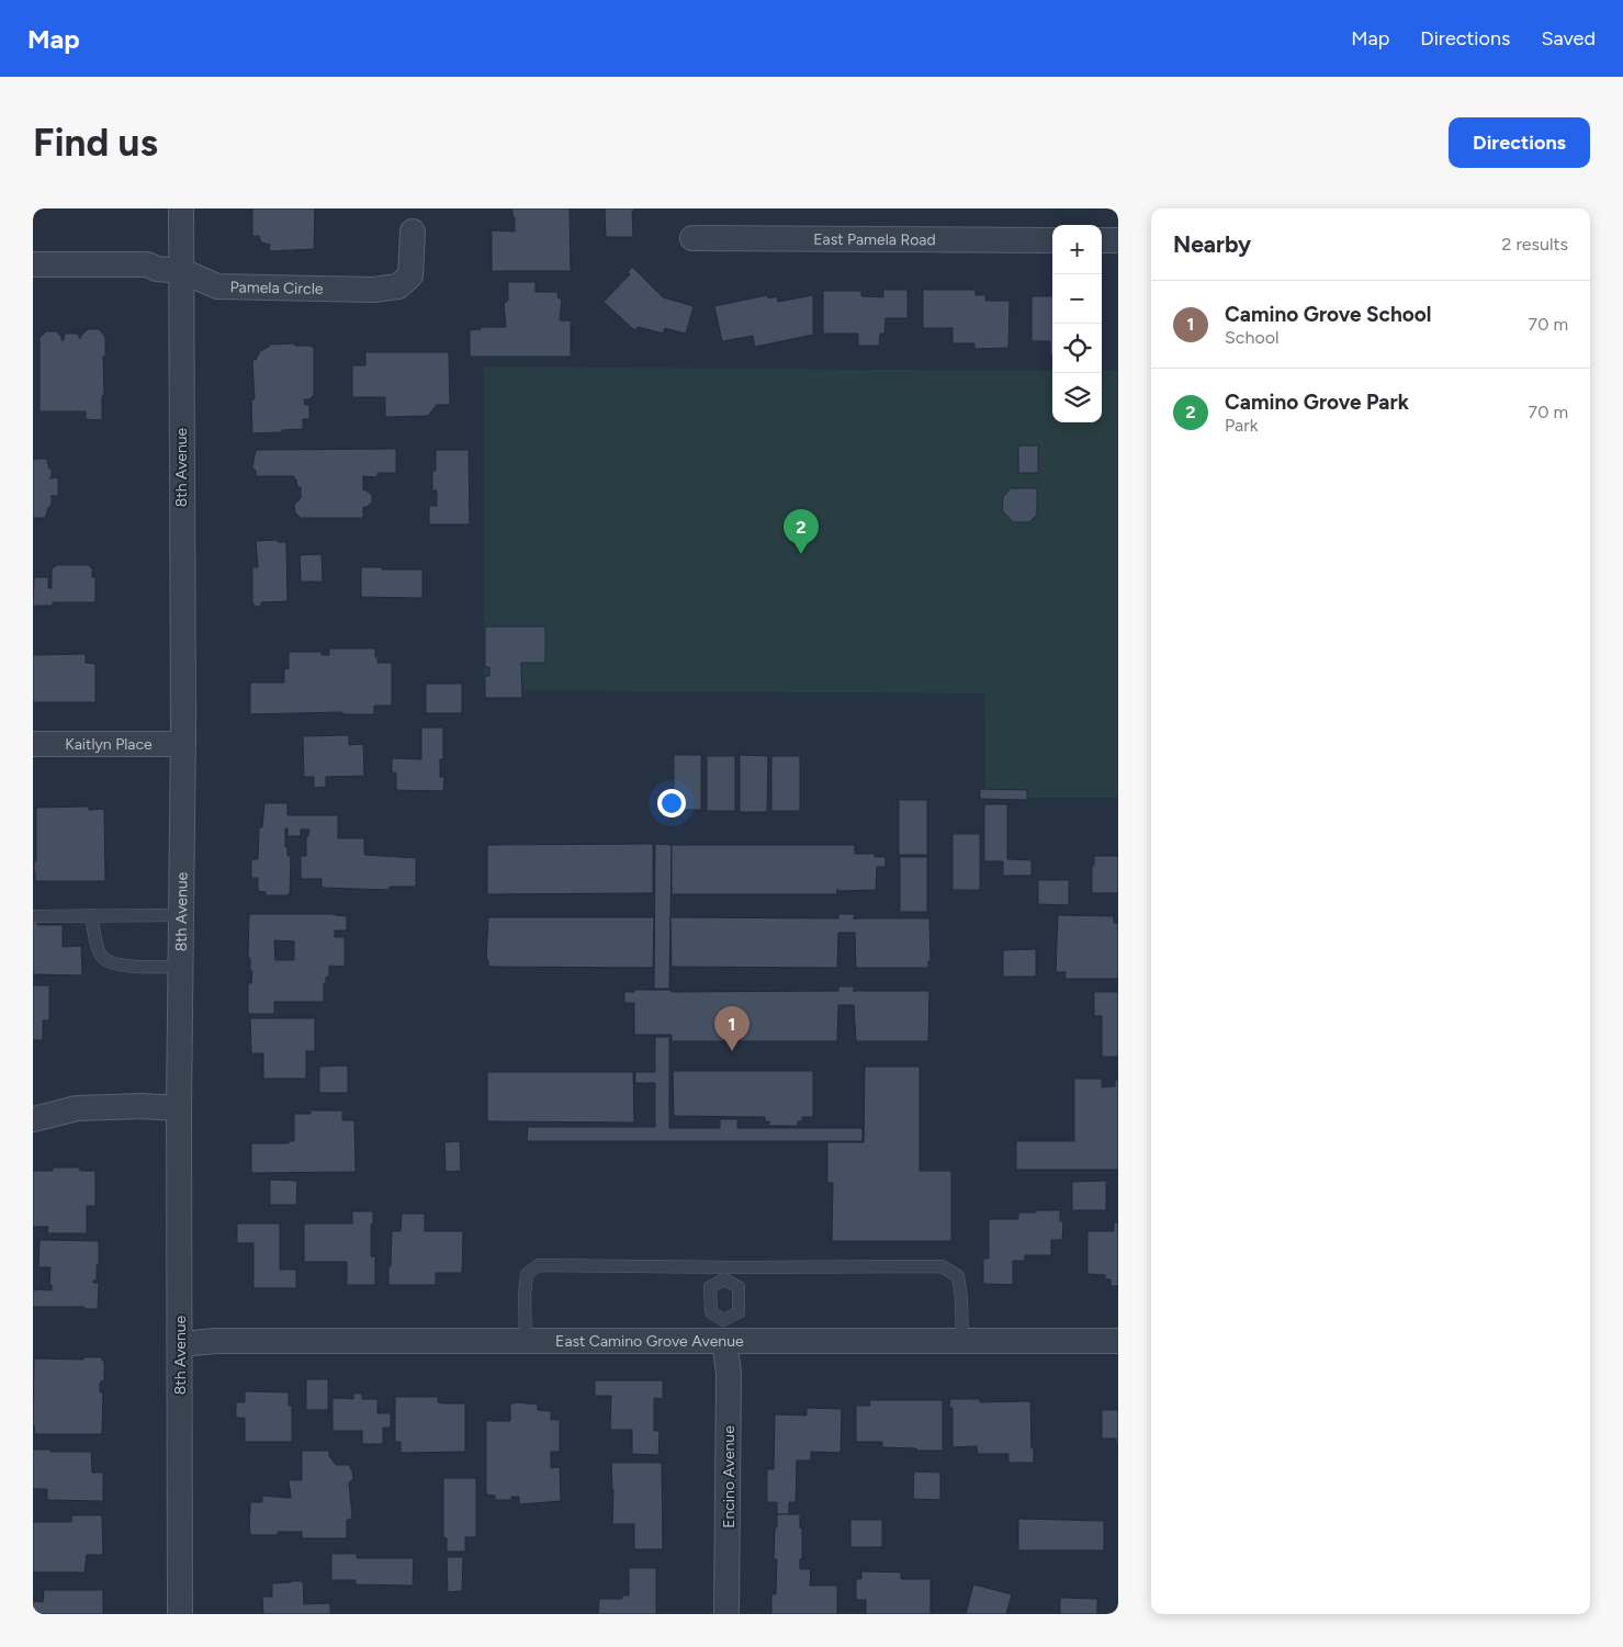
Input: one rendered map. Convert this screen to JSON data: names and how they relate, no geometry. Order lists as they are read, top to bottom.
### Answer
{
  "streets": {
    "street": [
      "East Pamela Road",
      "Pamela Circle",
      "8th Avenue",
      "Kaitlyn Place",
      "East Camino Grove Avenue",
      "Encino Avenue"
    ]
  },
  "crossings": [
    ["Pamela Circle", "8th Avenue"],
    ["8th Avenue", "Kaitlyn Place"],
    ["8th Avenue", "East Camino Grove Avenue"],
    ["East Camino Grove Avenue", "Encino Avenue"]
  ],
  "page": {
    "header": "Map",
    "nav": ["Map", "Directions", "Saved"],
    "buttons": "Directions",
    "title": "Find us",
    "heading": ["Nearby", "2 results"],
    "map_buttons": ["+", "−"],
    "list": [
      {
        "mark": "1",
        "name": "Camino Grove School",
        "note": "School",
        "value": "70 m"
      },
      {
        "mark": "2",
        "name": "Camino Grove Park",
        "note": "Park",
        "value": "70 m"
      }
    ],
    "pins": ["2", "1"]
  }
}
